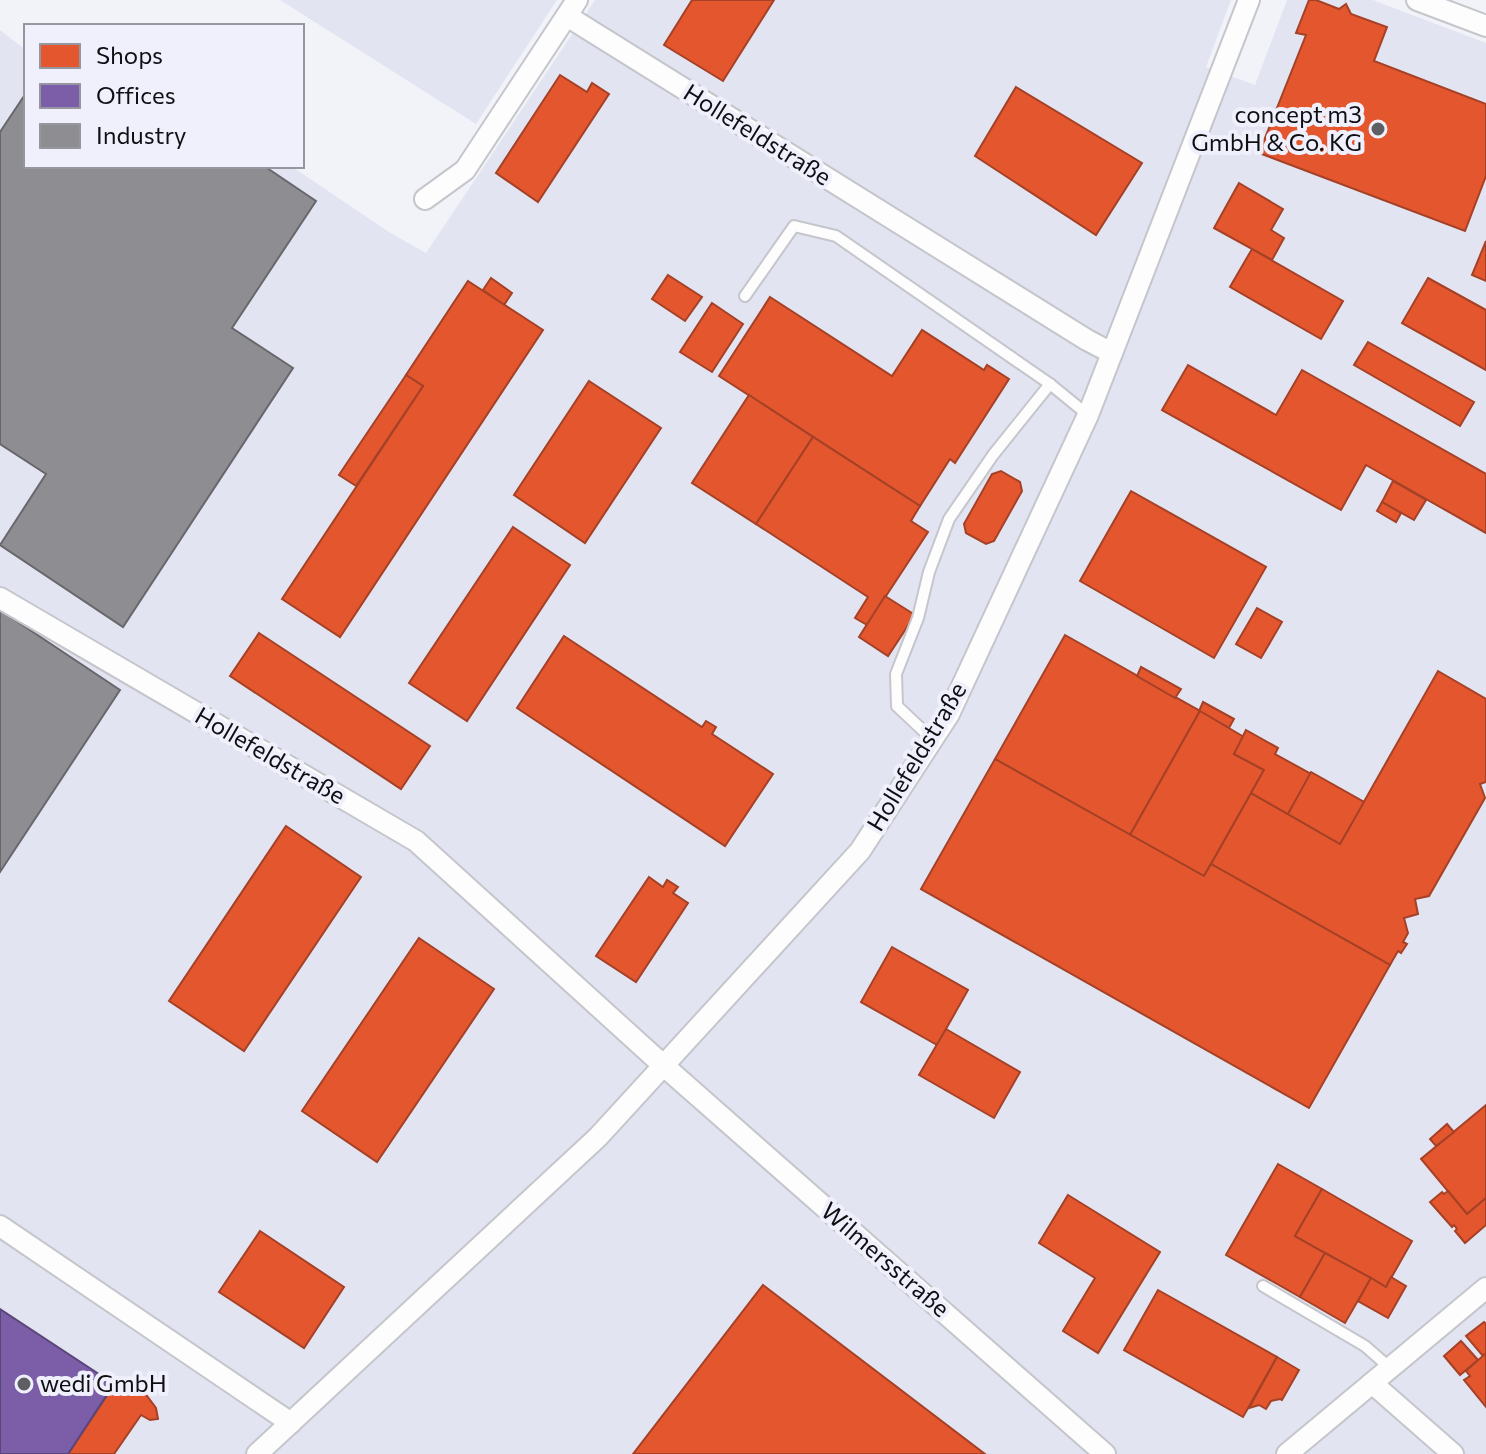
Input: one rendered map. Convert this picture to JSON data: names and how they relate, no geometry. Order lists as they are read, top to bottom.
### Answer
{
  "streets": {
    "street": ["Hollefeldstraße", "Wilmersstraße"]
  },
  "crossings": [
    ["Hollefeldstraße", "Wilmersstraße"]
  ],
  "places": ["concept m3 GmbH & Co. KG", "wedi GmbH"],
  "legend": ["Shops", "Offices", "Industry"]
}
